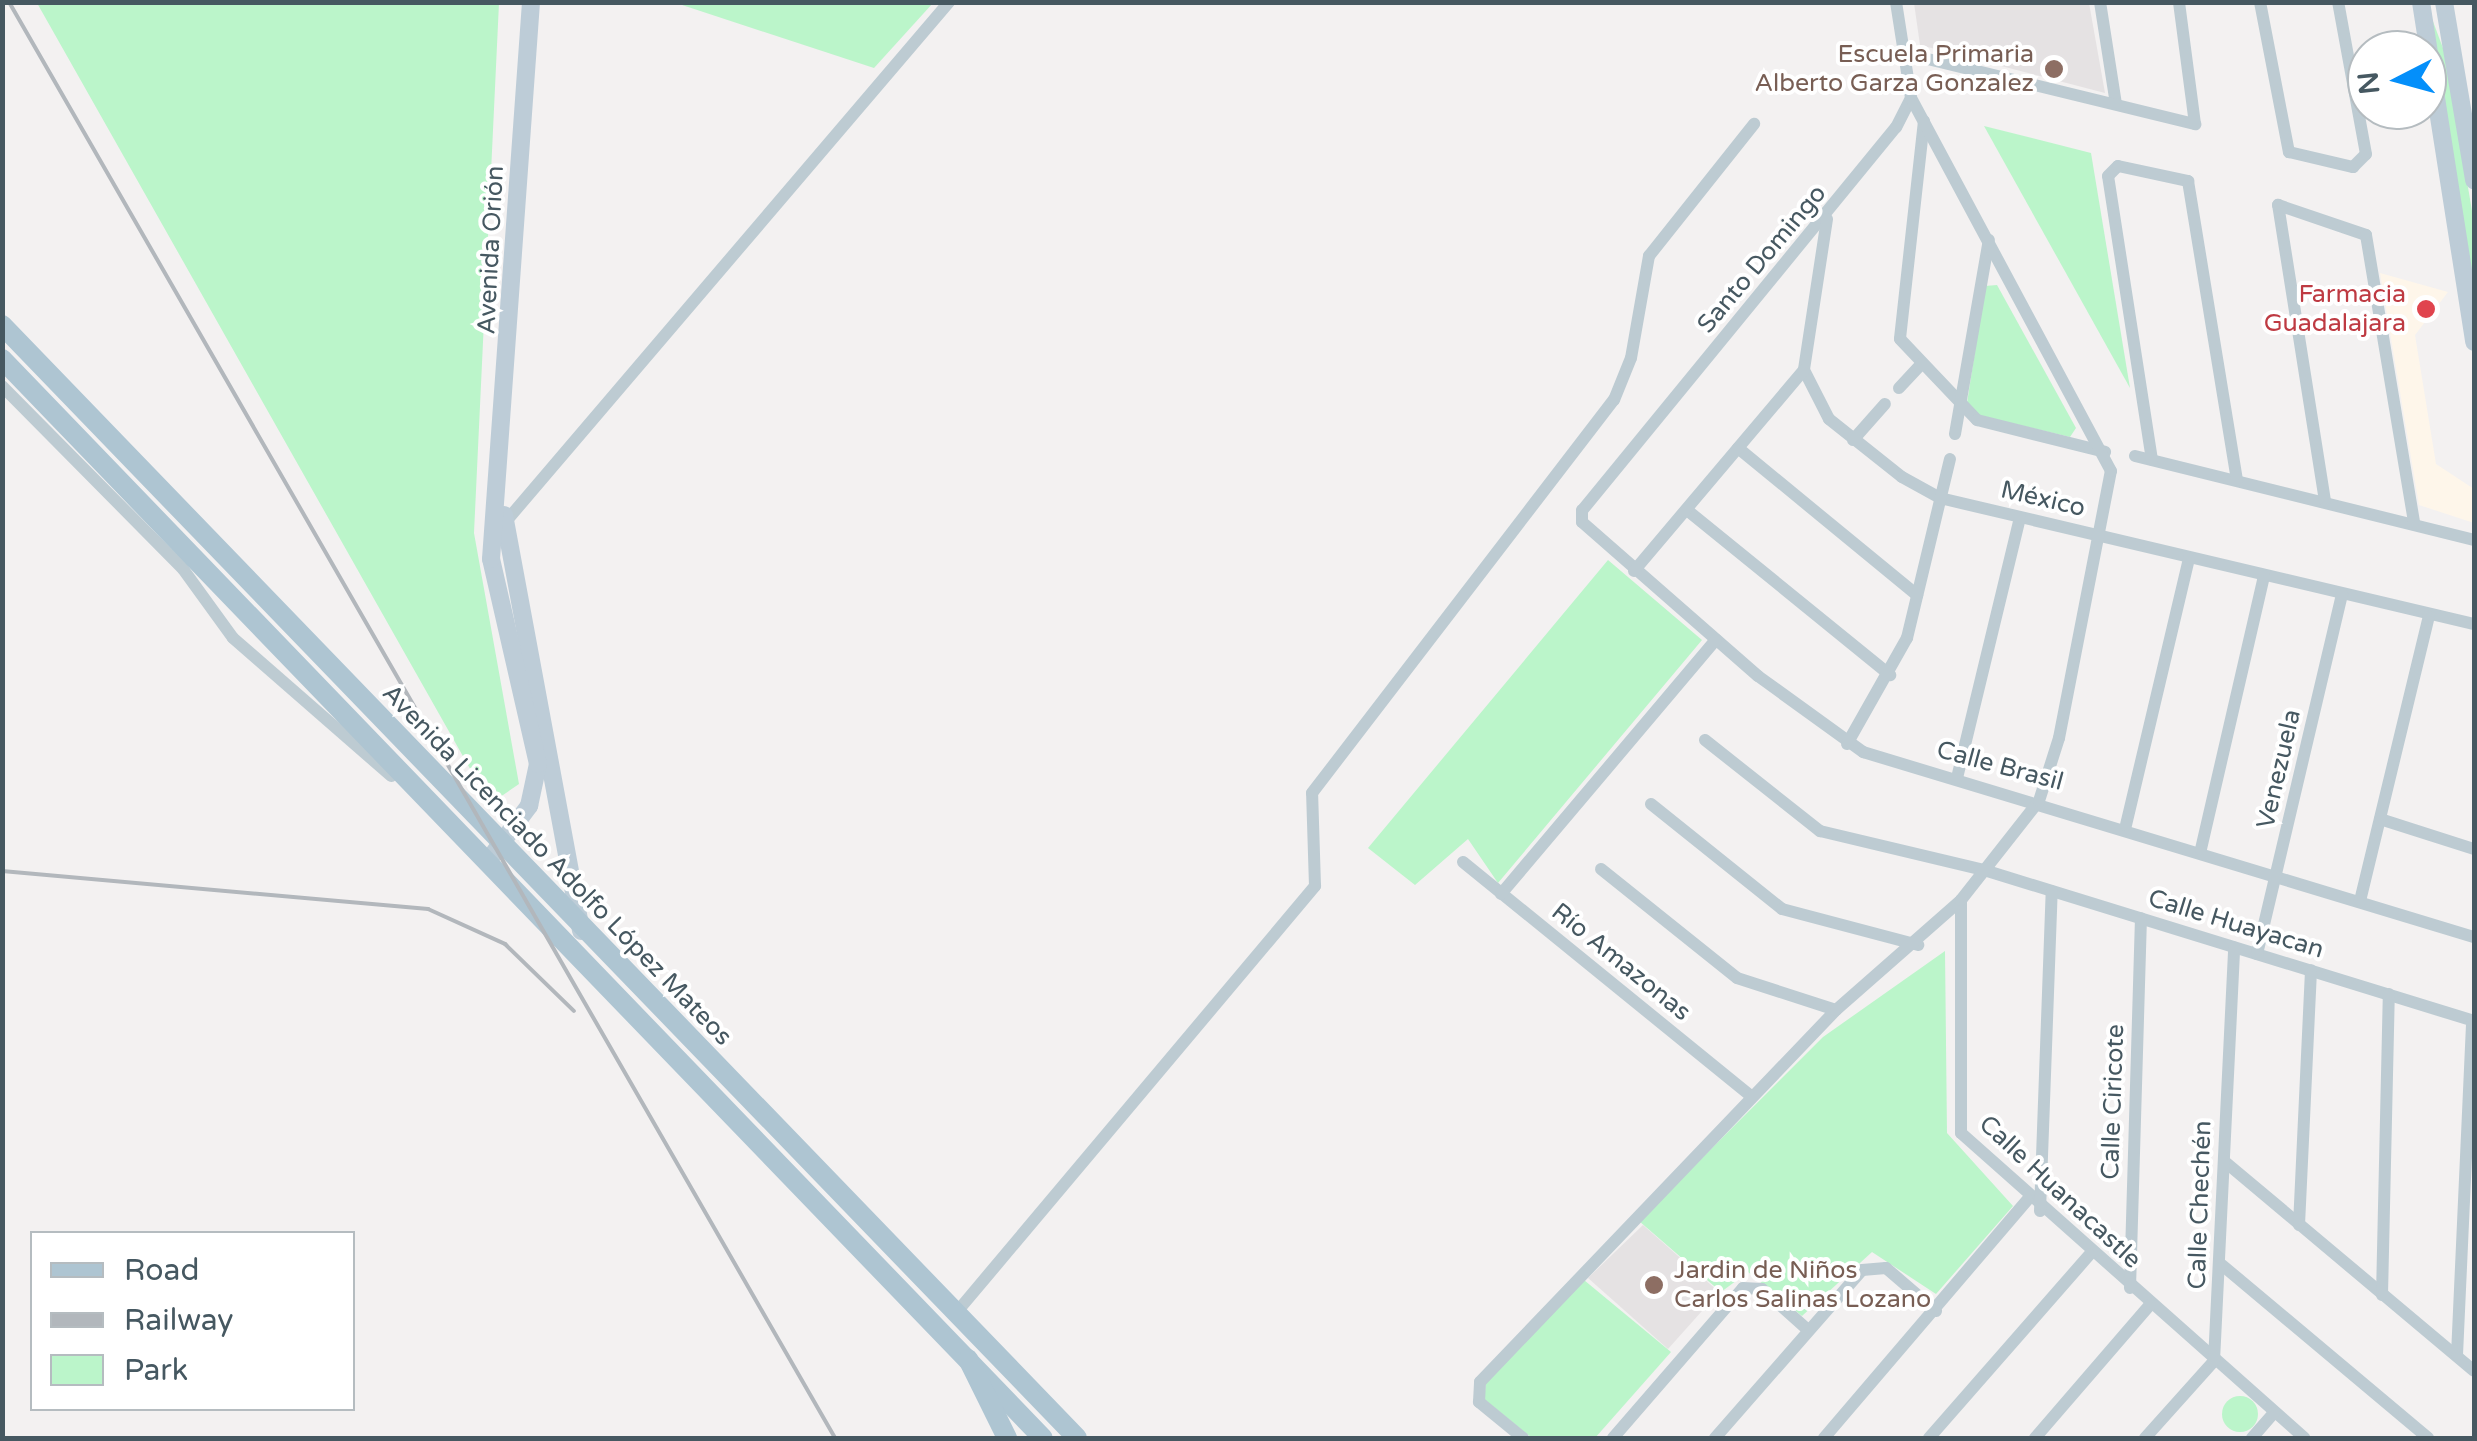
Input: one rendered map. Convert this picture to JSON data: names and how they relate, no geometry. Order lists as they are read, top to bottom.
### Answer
{
  "streets": {
    "main road": ["Avenida Licenciado Adolfo López Mateos"],
    "street": [
      "Avenida Orión",
      "Santo Domingo",
      "México",
      "Calle Brasil",
      "Venezuela",
      "Calle Huayacan",
      "Río Amazonas",
      "Calle Ciricote",
      "Calle Huanacastle",
      "Calle Chechén"
    ]
  },
  "crossings": [
    ["Avenida Orión", "Avenida Licenciado Adolfo López Mateos"],
    ["Santo Domingo", "Calle Brasil"],
    ["México", "Venezuela"],
    ["Calle Brasil", "Venezuela"],
    ["Venezuela", "Calle Huayacan"],
    ["Calle Huayacan", "Calle Ciricote"],
    ["Calle Huayacan", "Calle Chechén"],
    ["Calle Ciricote", "Calle Huanacastle"],
    ["Calle Huanacastle", "Calle Chechén"]
  ],
  "places": ["Escuela Primaria Alberto Garza Gonzalez", "Farmacia Guadalajara", "Jardin de Niños Carlos Salinas Lozano"],
  "legend": ["Road", "Railway", "Park"],
  "north": "left"
}
